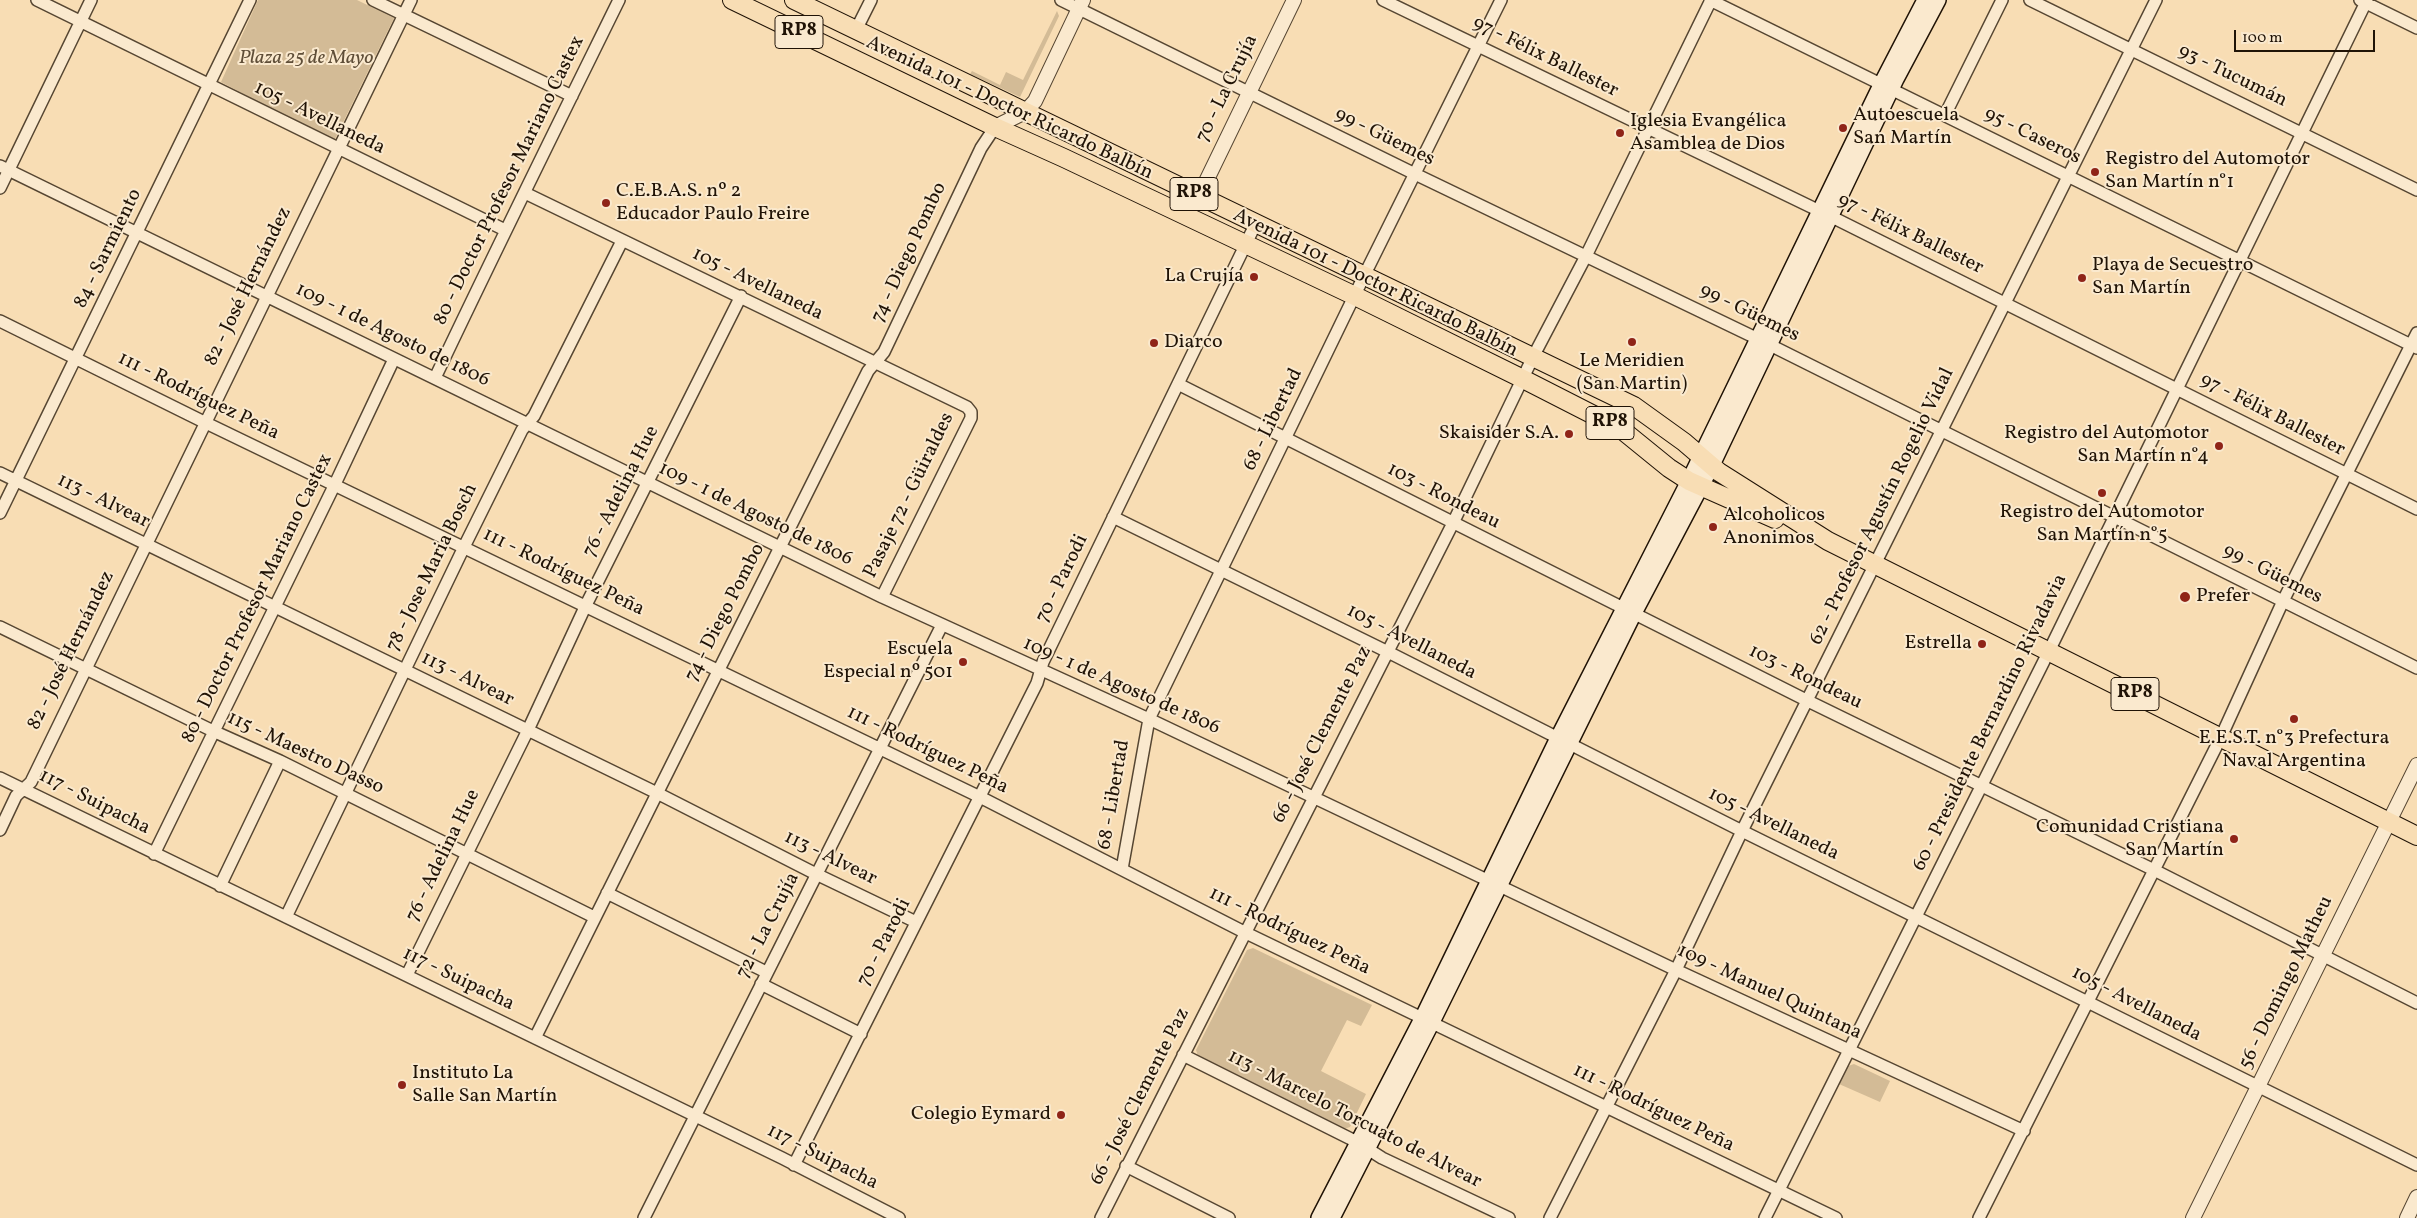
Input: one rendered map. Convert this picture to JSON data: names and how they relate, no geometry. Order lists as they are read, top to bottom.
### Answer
{
  "streets": {
    "main road": ["RP8", "Avenida 101 - Doctor Ricardo Balbín"],
    "street": [
      "97 - Félix Ballester",
      "93 - Tucumán",
      "70 - La Crujía",
      "105 - Avellaneda",
      "95 - Caseros",
      "99 - Güemes",
      "80 - Doctor Profesor Mariano Castex",
      "84 - Sarmiento",
      "74 - Diego Pombo",
      "82 - José Hernández",
      "109 - 1 de Agosto de 1806",
      "111 - Rodríguez Peña",
      "68 - Libertad",
      "76 - Adelina Hue",
      "Pasaje 72 - Güiraldes",
      "103 - Rondeau",
      "113 - Alvear",
      "62 - Profesor Agustín Rogelio Vidal",
      "78 - Jose Maria Bosch",
      "70 - Parodi",
      "60 - Presidente Bernardino Rivadavia",
      "66 - José Clemente Paz",
      "115 - Maestro Dasso",
      "117 - Suipacha",
      "72 - La Crujía",
      "56 - Domingo Matheu",
      "109 - Manuel Quintana",
      "113 - Marcelo Torcuato de Alvear"
    ]
  },
  "crossings": [
    ["97 - Félix Ballester", "68 - Libertad"],
    ["97 - Félix Ballester", "62 - Profesor Agustín Rogelio Vidal"],
    ["97 - Félix Ballester", "60 - Presidente Bernardino Rivadavia"],
    ["97 - Félix Ballester", "66 - José Clemente Paz"],
    ["93 - Tucumán", "62 - Profesor Agustín Rogelio Vidal"],
    ["93 - Tucumán", "60 - Presidente Bernardino Rivadavia"],
    ["70 - La Crujía", "Avenida 101 - Doctor Ricardo Balbín"],
    ["70 - La Crujía", "99 - Güemes"],
    ["Avenida 101 - Doctor Ricardo Balbín", "74 - Diego Pombo"],
    ["Avenida 101 - Doctor Ricardo Balbín", "68 - Libertad"],
    ["Avenida 101 - Doctor Ricardo Balbín", "62 - Profesor Agustín Rogelio Vidal"],
    ["Avenida 101 - Doctor Ricardo Balbín", "70 - Parodi"],
    ["Avenida 101 - Doctor Ricardo Balbín", "60 - Presidente Bernardino Rivadavia"],
    ["Avenida 101 - Doctor Ricardo Balbín", "66 - José Clemente Paz"],
    ["Avenida 101 - Doctor Ricardo Balbín", "56 - Domingo Matheu"],
    ["105 - Avellaneda", "80 - Doctor Profesor Mariano Castex"],
    ["105 - Avellaneda", "84 - Sarmiento"],
    ["105 - Avellaneda", "74 - Diego Pombo"],
    ["105 - Avellaneda", "82 - José Hernández"],
    ["105 - Avellaneda", "68 - Libertad"],
    ["105 - Avellaneda", "76 - Adelina Hue"],
    ["105 - Avellaneda", "Pasaje 72 - Güiraldes"],
    ["105 - Avellaneda", "62 - Profesor Agustín Rogelio Vidal"],
    ["105 - Avellaneda", "78 - Jose Maria Bosch"],
    ["105 - Avellaneda", "70 - Parodi"],
    ["105 - Avellaneda", "60 - Presidente Bernardino Rivadavia"],
    ["105 - Avellaneda", "66 - José Clemente Paz"],
    ["105 - Avellaneda", "56 - Domingo Matheu"],
    ["95 - Caseros", "62 - Profesor Agustín Rogelio Vidal"],
    ["95 - Caseros", "60 - Presidente Bernardino Rivadavia"],
    ["95 - Caseros", "66 - José Clemente Paz"],
    ["99 - Güemes", "68 - Libertad"],
    ["99 - Güemes", "62 - Profesor Agustín Rogelio Vidal"],
    ["99 - Güemes", "60 - Presidente Bernardino Rivadavia"],
    ["99 - Güemes", "66 - José Clemente Paz"],
    ["80 - Doctor Profesor Mariano Castex", "109 - 1 de Agosto de 1806"],
    ["80 - Doctor Profesor Mariano Castex", "111 - Rodríguez Peña"],
    ["80 - Doctor Profesor Mariano Castex", "113 - Alvear"],
    ["80 - Doctor Profesor Mariano Castex", "115 - Maestro Dasso"],
    ["80 - Doctor Profesor Mariano Castex", "117 - Suipacha"],
    ["84 - Sarmiento", "109 - 1 de Agosto de 1806"],
    ["84 - Sarmiento", "111 - Rodríguez Peña"],
    ["84 - Sarmiento", "113 - Alvear"],
    ["74 - Diego Pombo", "109 - 1 de Agosto de 1806"],
    ["74 - Diego Pombo", "111 - Rodríguez Peña"],
    ["74 - Diego Pombo", "113 - Alvear"],
    ["74 - Diego Pombo", "115 - Maestro Dasso"],
    ["74 - Diego Pombo", "117 - Suipacha"],
    ["82 - José Hernández", "109 - 1 de Agosto de 1806"],
    ["82 - José Hernández", "111 - Rodríguez Peña"],
    ["82 - José Hernández", "113 - Alvear"],
    ["82 - José Hernández", "115 - Maestro Dasso"],
    ["82 - José Hernández", "117 - Suipacha"],
    ["109 - 1 de Agosto de 1806", "68 - Libertad"],
    ["109 - 1 de Agosto de 1806", "76 - Adelina Hue"],
    ["109 - 1 de Agosto de 1806", "Pasaje 72 - Güiraldes"],
    ["109 - 1 de Agosto de 1806", "78 - Jose Maria Bosch"],
    ["109 - 1 de Agosto de 1806", "70 - Parodi"],
    ["109 - 1 de Agosto de 1806", "66 - José Clemente Paz"],
    ["109 - 1 de Agosto de 1806", "72 - La Crujía"],
    ["109 - 1 de Agosto de 1806", "109 - Manuel Quintana"],
    ["111 - Rodríguez Peña", "68 - Libertad"],
    ["111 - Rodríguez Peña", "76 - Adelina Hue"],
    ["111 - Rodríguez Peña", "62 - Profesor Agustín Rogelio Vidal"],
    ["111 - Rodríguez Peña", "78 - Jose Maria Bosch"],
    ["111 - Rodríguez Peña", "70 - Parodi"],
    ["111 - Rodríguez Peña", "60 - Presidente Bernardino Rivadavia"],
    ["111 - Rodríguez Peña", "66 - José Clemente Paz"],
    ["111 - Rodríguez Peña", "72 - La Crujía"],
    ["68 - Libertad", "103 - Rondeau"],
    ["76 - Adelina Hue", "113 - Alvear"],
    ["76 - Adelina Hue", "115 - Maestro Dasso"],
    ["76 - Adelina Hue", "117 - Suipacha"],
    ["103 - Rondeau", "62 - Profesor Agustín Rogelio Vidal"],
    ["103 - Rondeau", "70 - Parodi"],
    ["103 - Rondeau", "60 - Presidente Bernardino Rivadavia"],
    ["103 - Rondeau", "66 - José Clemente Paz"],
    ["103 - Rondeau", "56 - Domingo Matheu"],
    ["113 - Alvear", "78 - Jose Maria Bosch"],
    ["113 - Alvear", "70 - Parodi"],
    ["113 - Alvear", "72 - La Crujía"],
    ["62 - Profesor Agustín Rogelio Vidal", "109 - Manuel Quintana"],
    ["78 - Jose Maria Bosch", "115 - Maestro Dasso"],
    ["78 - Jose Maria Bosch", "117 - Suipacha"],
    ["70 - Parodi", "117 - Suipacha"],
    ["60 - Presidente Bernardino Rivadavia", "109 - Manuel Quintana"],
    ["66 - José Clemente Paz", "113 - Marcelo Torcuato de Alvear"],
    ["117 - Suipacha", "72 - La Crujía"]
  ],
  "parks": ["Plaza 25 de Mayo"],
  "places": [
    "Autoescuela San Martín",
    "Iglesia Evangélica Asamblea de Dios",
    "Registro del Automotor San Martín n°1",
    "C.E.B.A.S. nº 2 Educador Paulo Freire",
    "La Crujía",
    "Playa de Secuestro San Martín",
    "Le Meridien (San Martin)",
    "Diarco",
    "Skaisider S.A.",
    "Registro del Automotor San Martín n°4",
    "Registro del Automotor San Martín n°5",
    "Alcoholicos Anonimos",
    "Prefer",
    "Estrella",
    "Escuela Especial nº 501",
    "E.E.S.T. n°3 Prefectura Naval Argentina",
    "Comunidad Cristiana San Martín",
    "Instituto La Salle San Martín",
    "Colegio Eymard"
  ],
  "scale_bar": "100 m"
}
